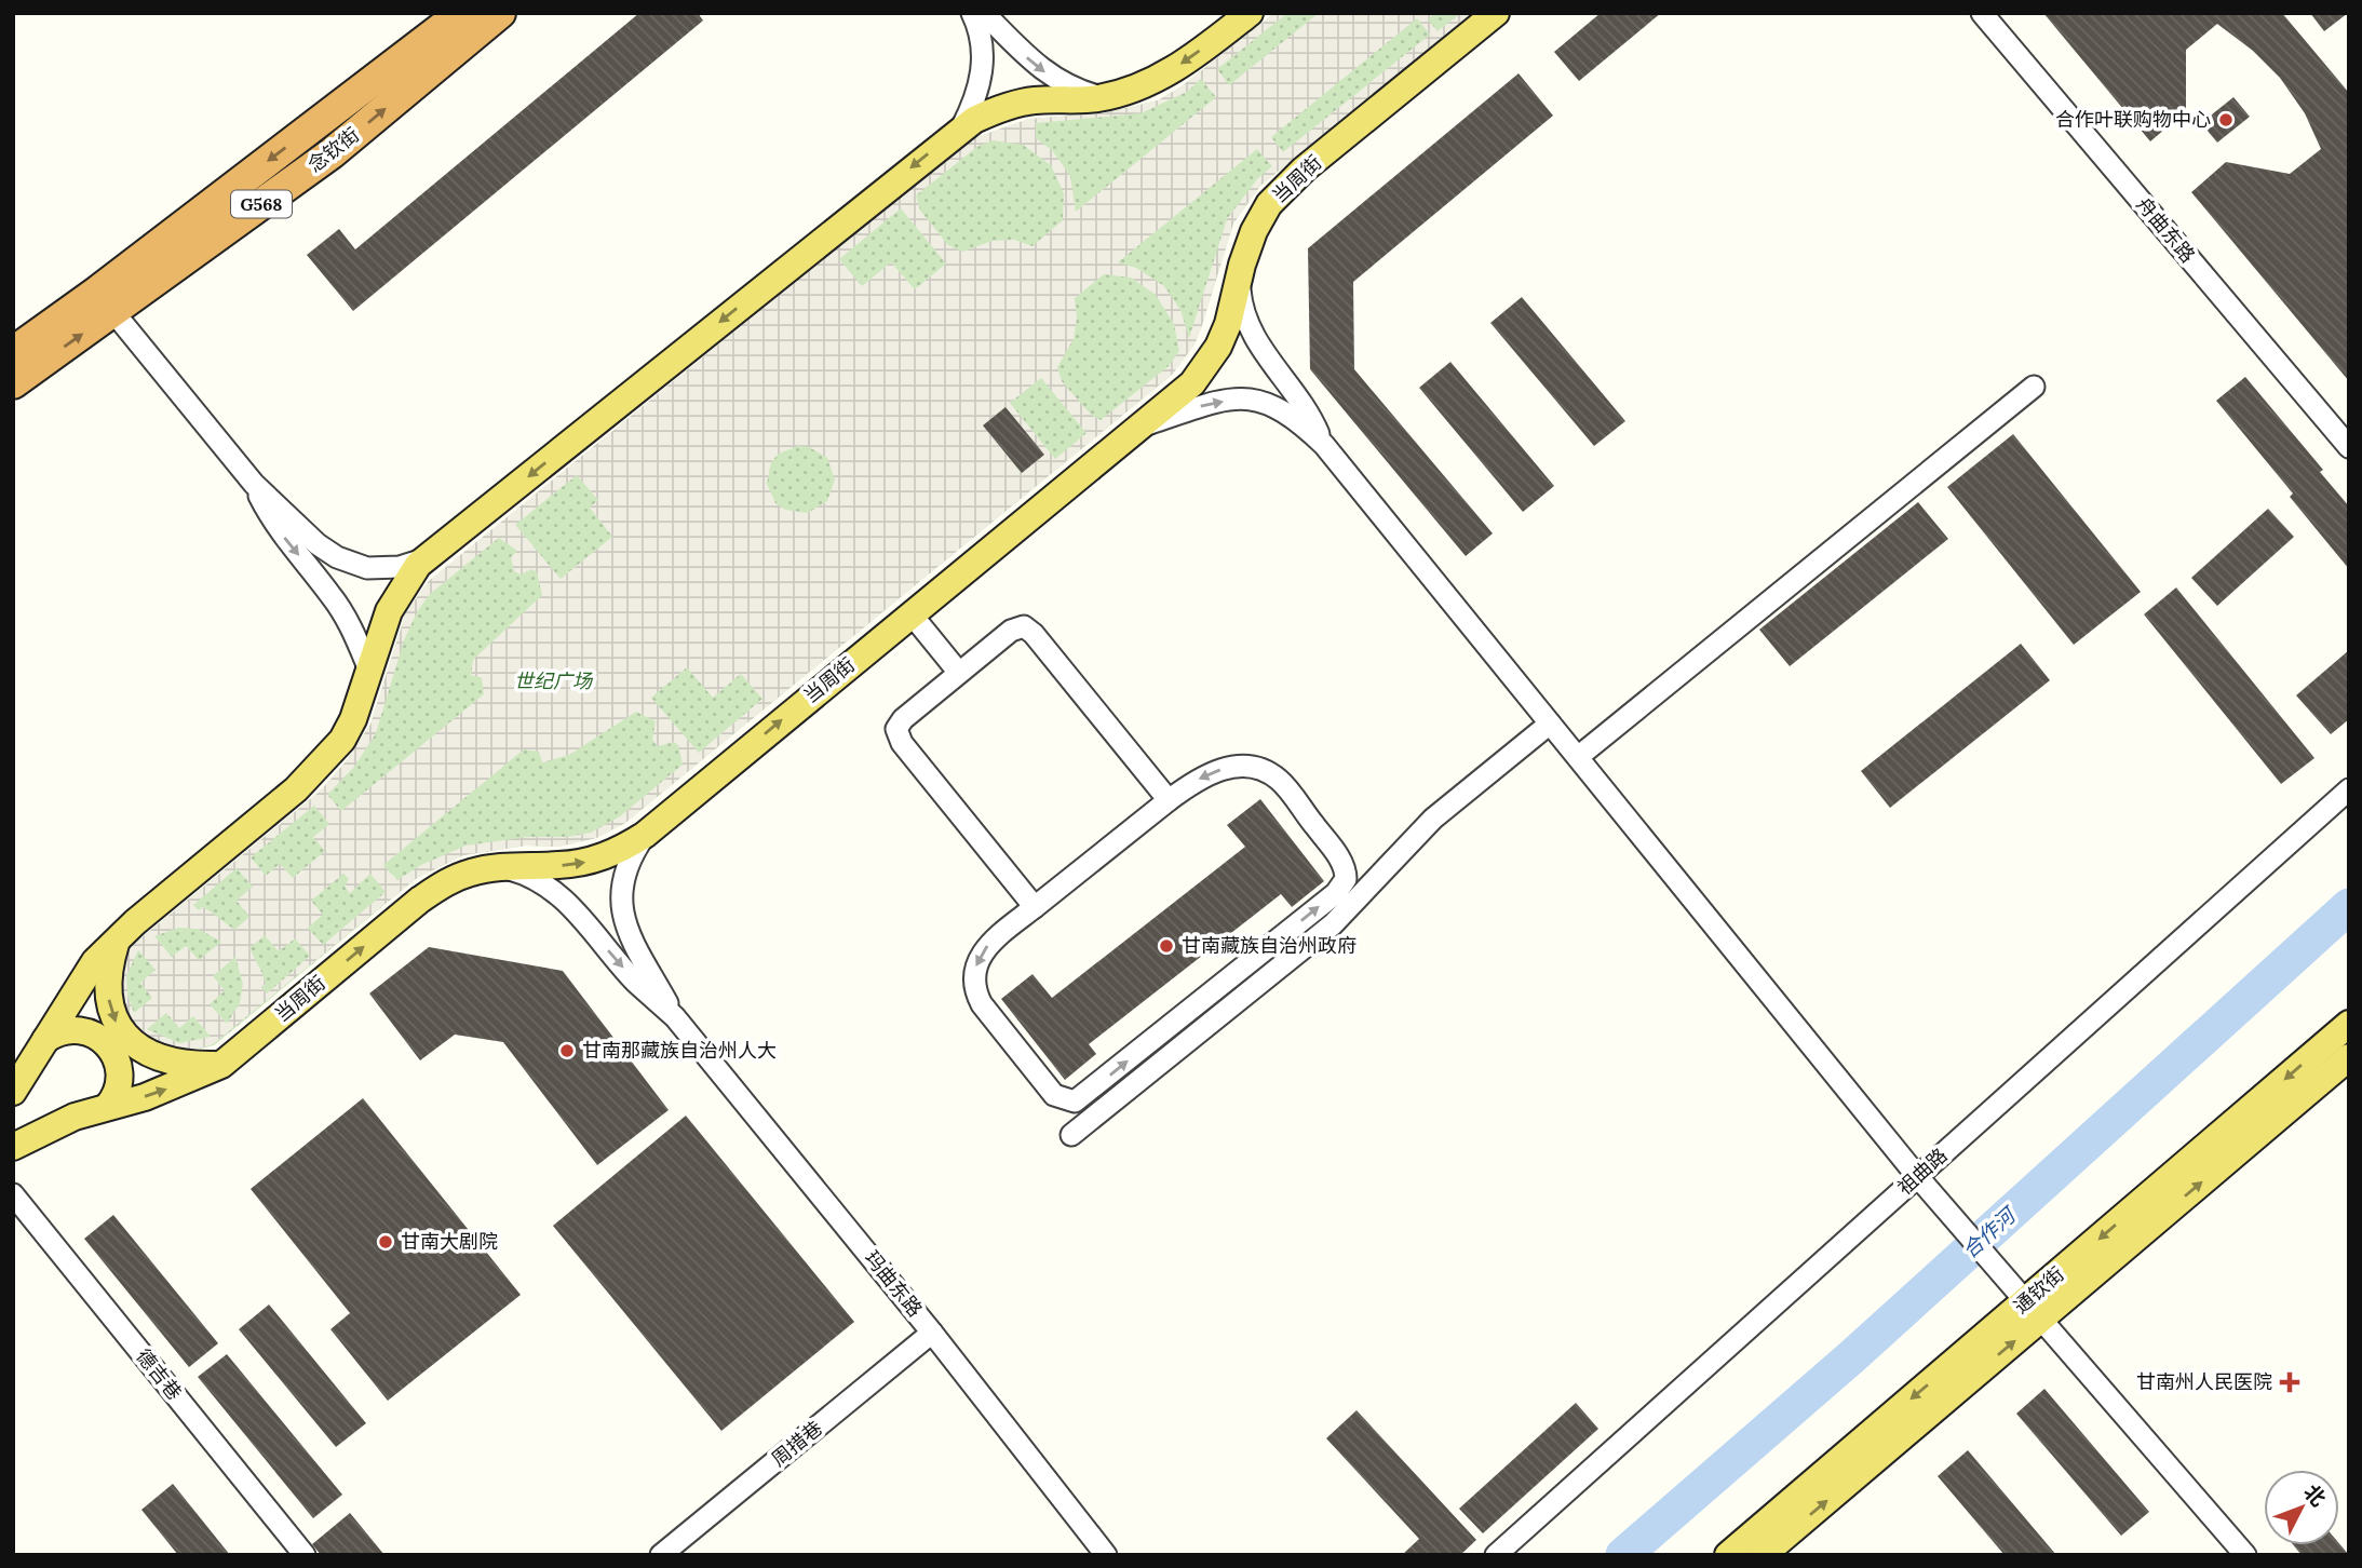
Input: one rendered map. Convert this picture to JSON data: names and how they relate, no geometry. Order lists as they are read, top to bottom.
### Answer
{
  "streets": {
    "highway": ["念钦街", "G568"],
    "main road": ["当周街", "通钦街"],
    "street": [
      "舟曲东路",
      "祖曲路",
      "玛曲东路",
      "德吉巷",
      "周措巷"
    ]
  },
  "crossings": [
    ["玛曲东路", "周措巷"]
  ],
  "water": ["合作河"],
  "parks": ["世纪广场"],
  "places": {
    "other": [
      "合作叶联购物中心",
      "甘南藏族自治州政府",
      "甘南那藏族自治州人大",
      "甘南大剧院"
    ],
    "health": ["甘南州人民医院"]
  },
  "north": "top right"
}
